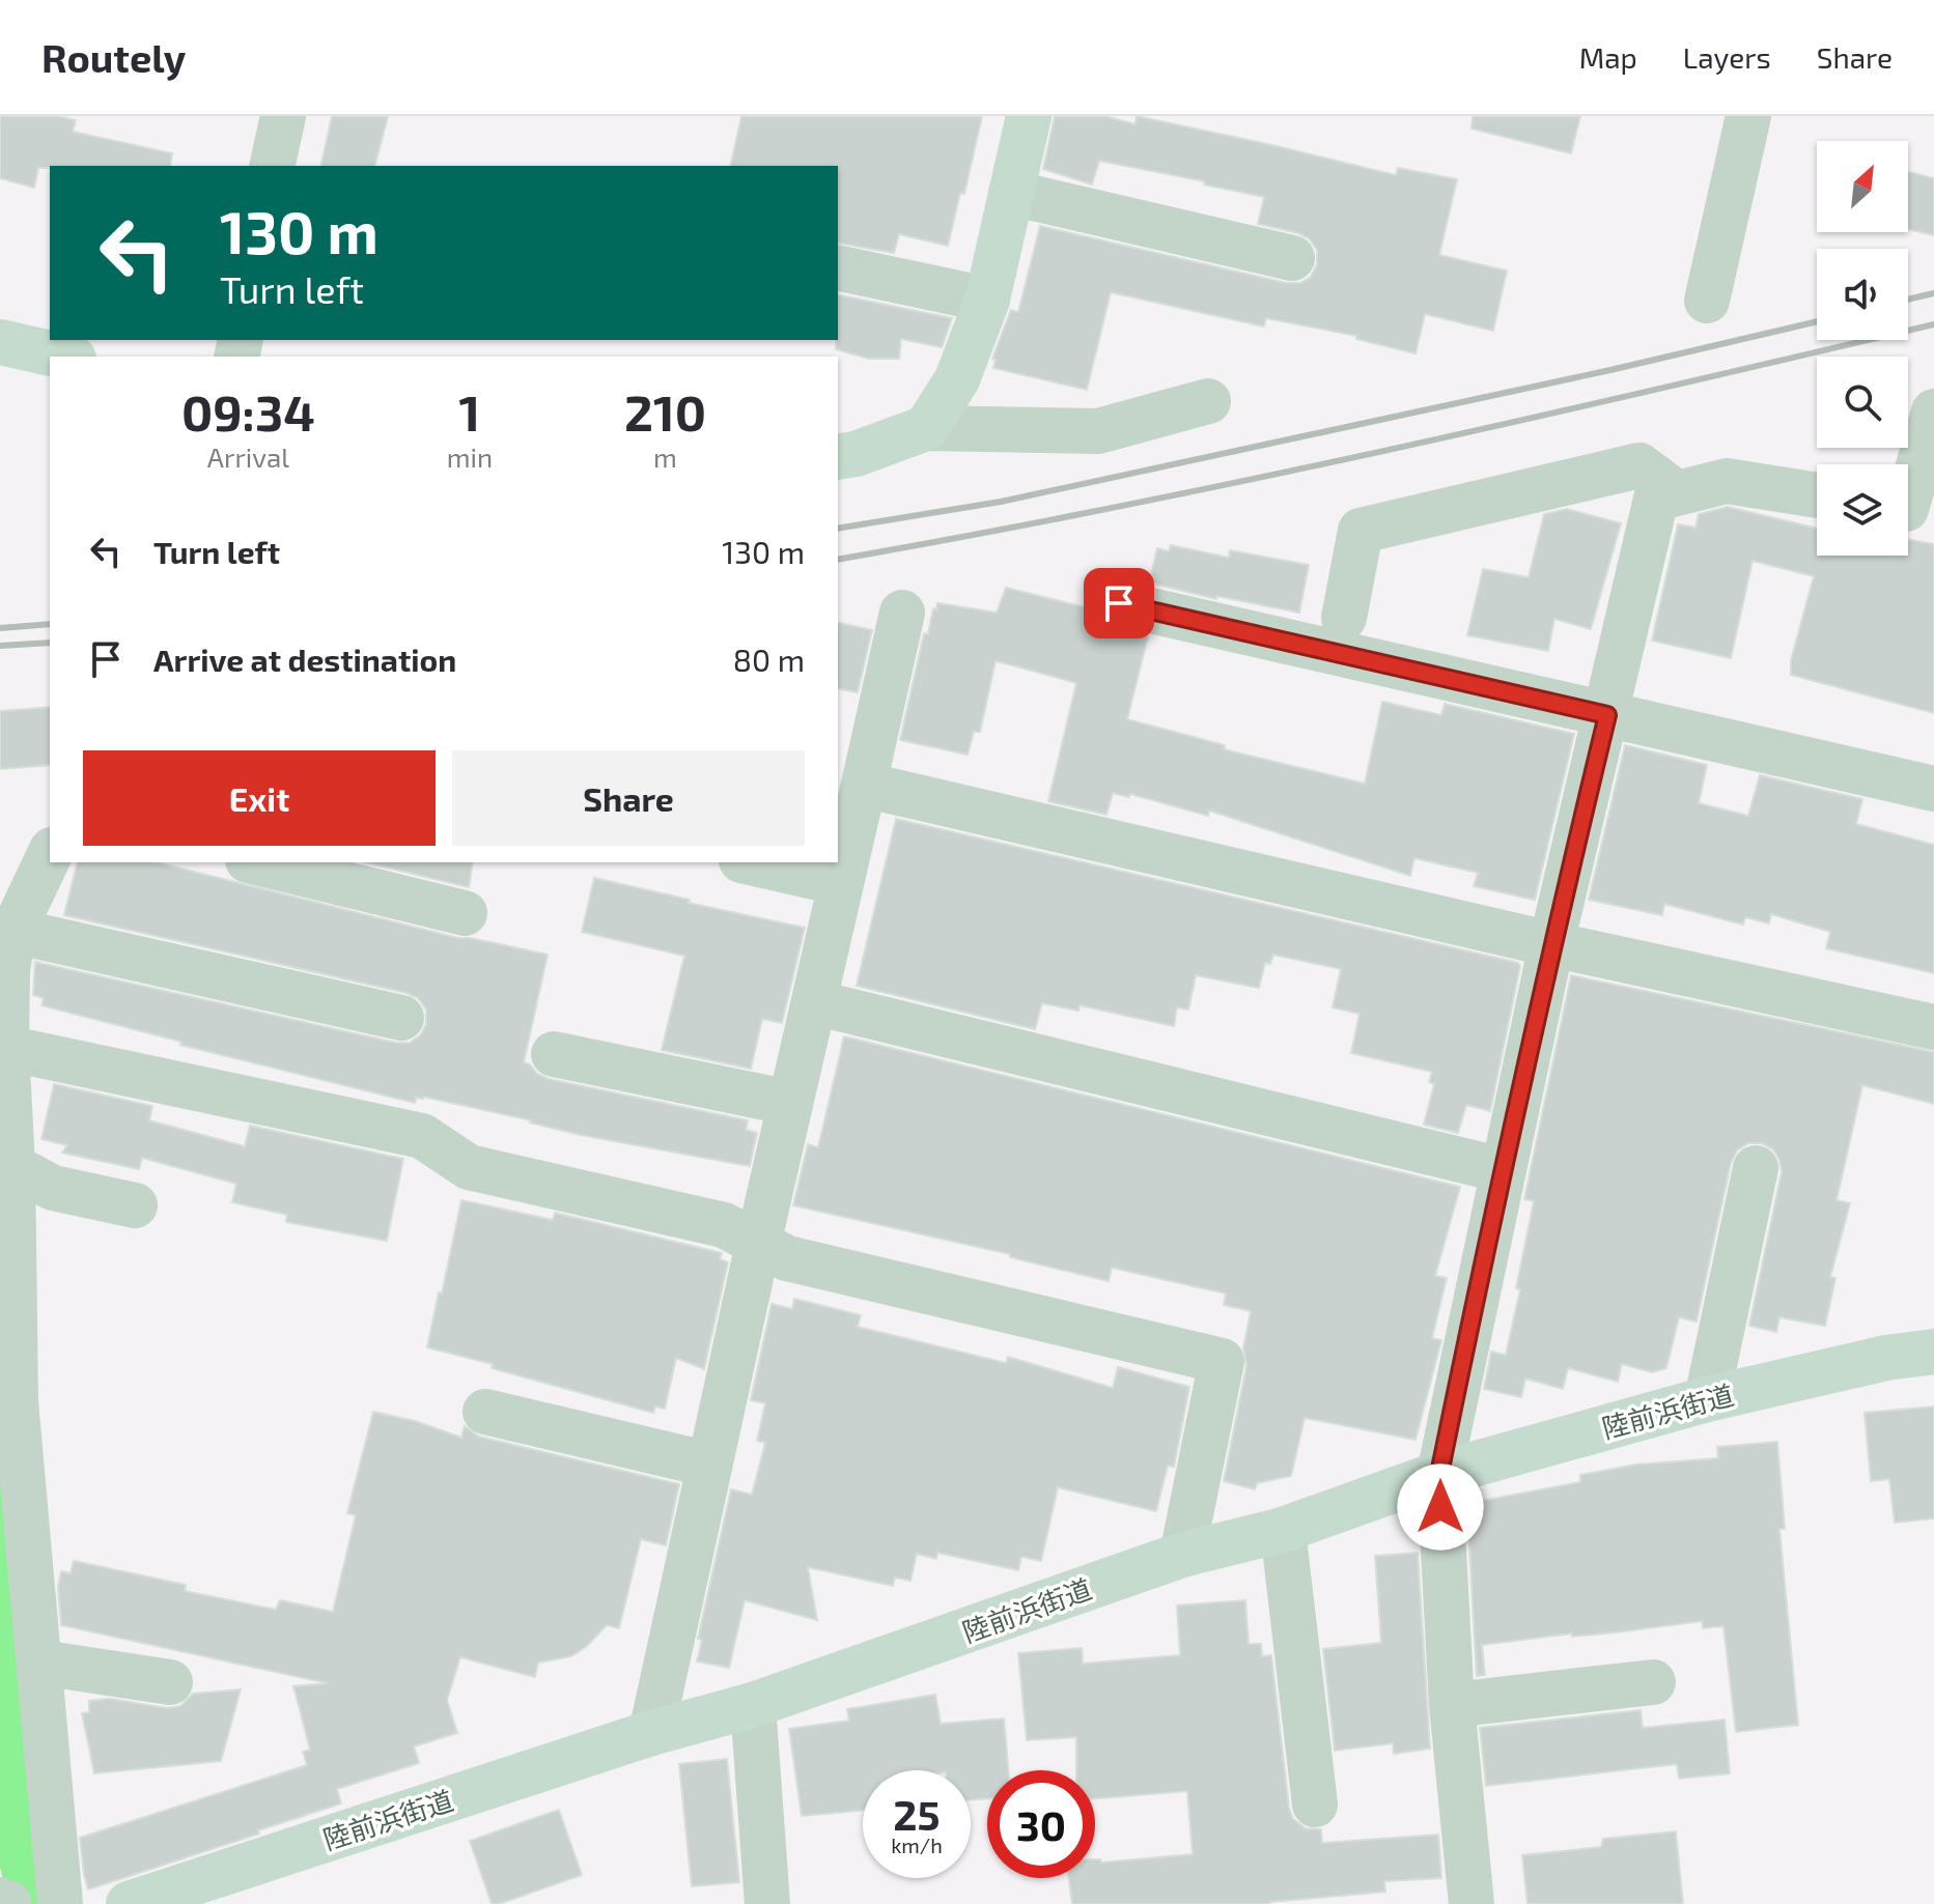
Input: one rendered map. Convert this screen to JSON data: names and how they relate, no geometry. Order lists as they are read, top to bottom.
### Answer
{
  "streets": {
    "street": ["陸前浜街道"]
  },
  "north": "top right",
  "page": {
    "header": "Routely",
    "nav": ["Map", "Layers", "Share"],
    "turn": ["130 m", "Turn left"],
    "eta": [
      "09:34",
      "Arrival",
      "1",
      "min",
      "210",
      "m"
    ],
    "list": [
      {
        "name": "Turn left",
        "value": "130 m"
      },
      {
        "name": "Arrive at destination",
        "value": "80 m"
      }
    ],
    "buttons": ["Exit", "Share"],
    "speed": "25 km/h",
    "limit": "30"
  }
}
